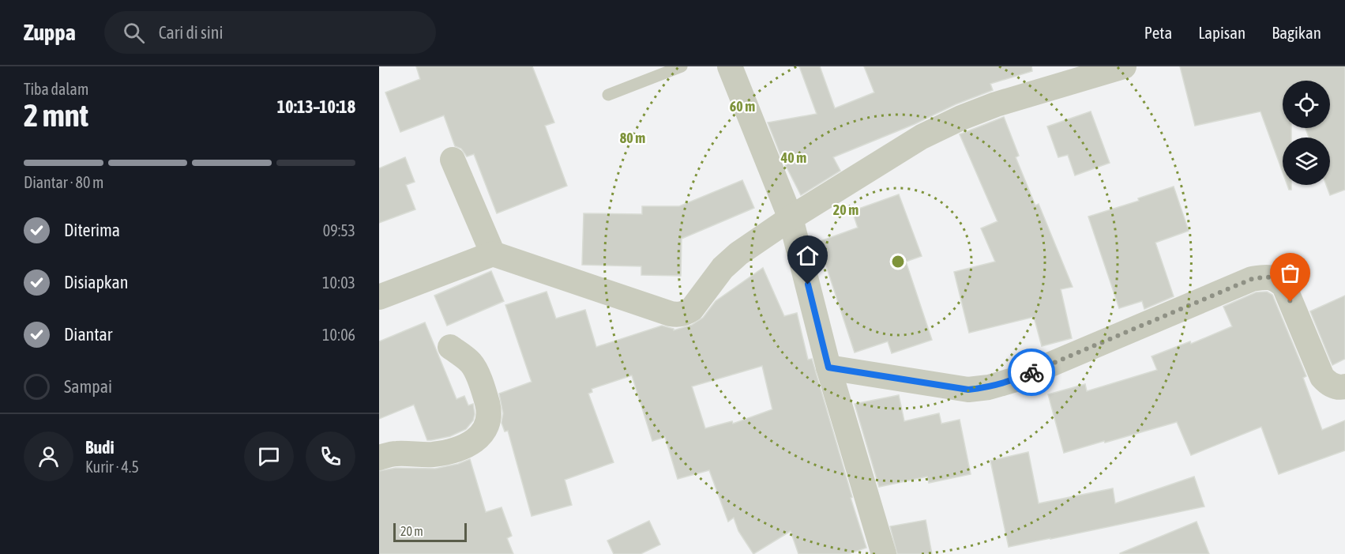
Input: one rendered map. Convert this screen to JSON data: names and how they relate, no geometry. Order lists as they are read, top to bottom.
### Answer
{
  "scale_bar": "20 m",
  "page": {
    "header": "Zuppa",
    "search": "Cari di sini",
    "nav": ["Peta", "Lapisan", "Bagikan"],
    "heading": ["2 mnt", "Tiba dalam", "10:13–10:18"],
    "panel": ["Budi", "Kurir · 4.5"],
    "bar": "Diantar · 80 m",
    "list": [
      ["Diterima", "09:53"],
      ["Disiapkan", "10:03"],
      ["Diantar", "10:06"],
      "Sampai"
    ],
    "scale": "20 m"
  },
  "rings": [
    "60 m",
    "80 m",
    "40 m",
    "20 m"
  ]
}
